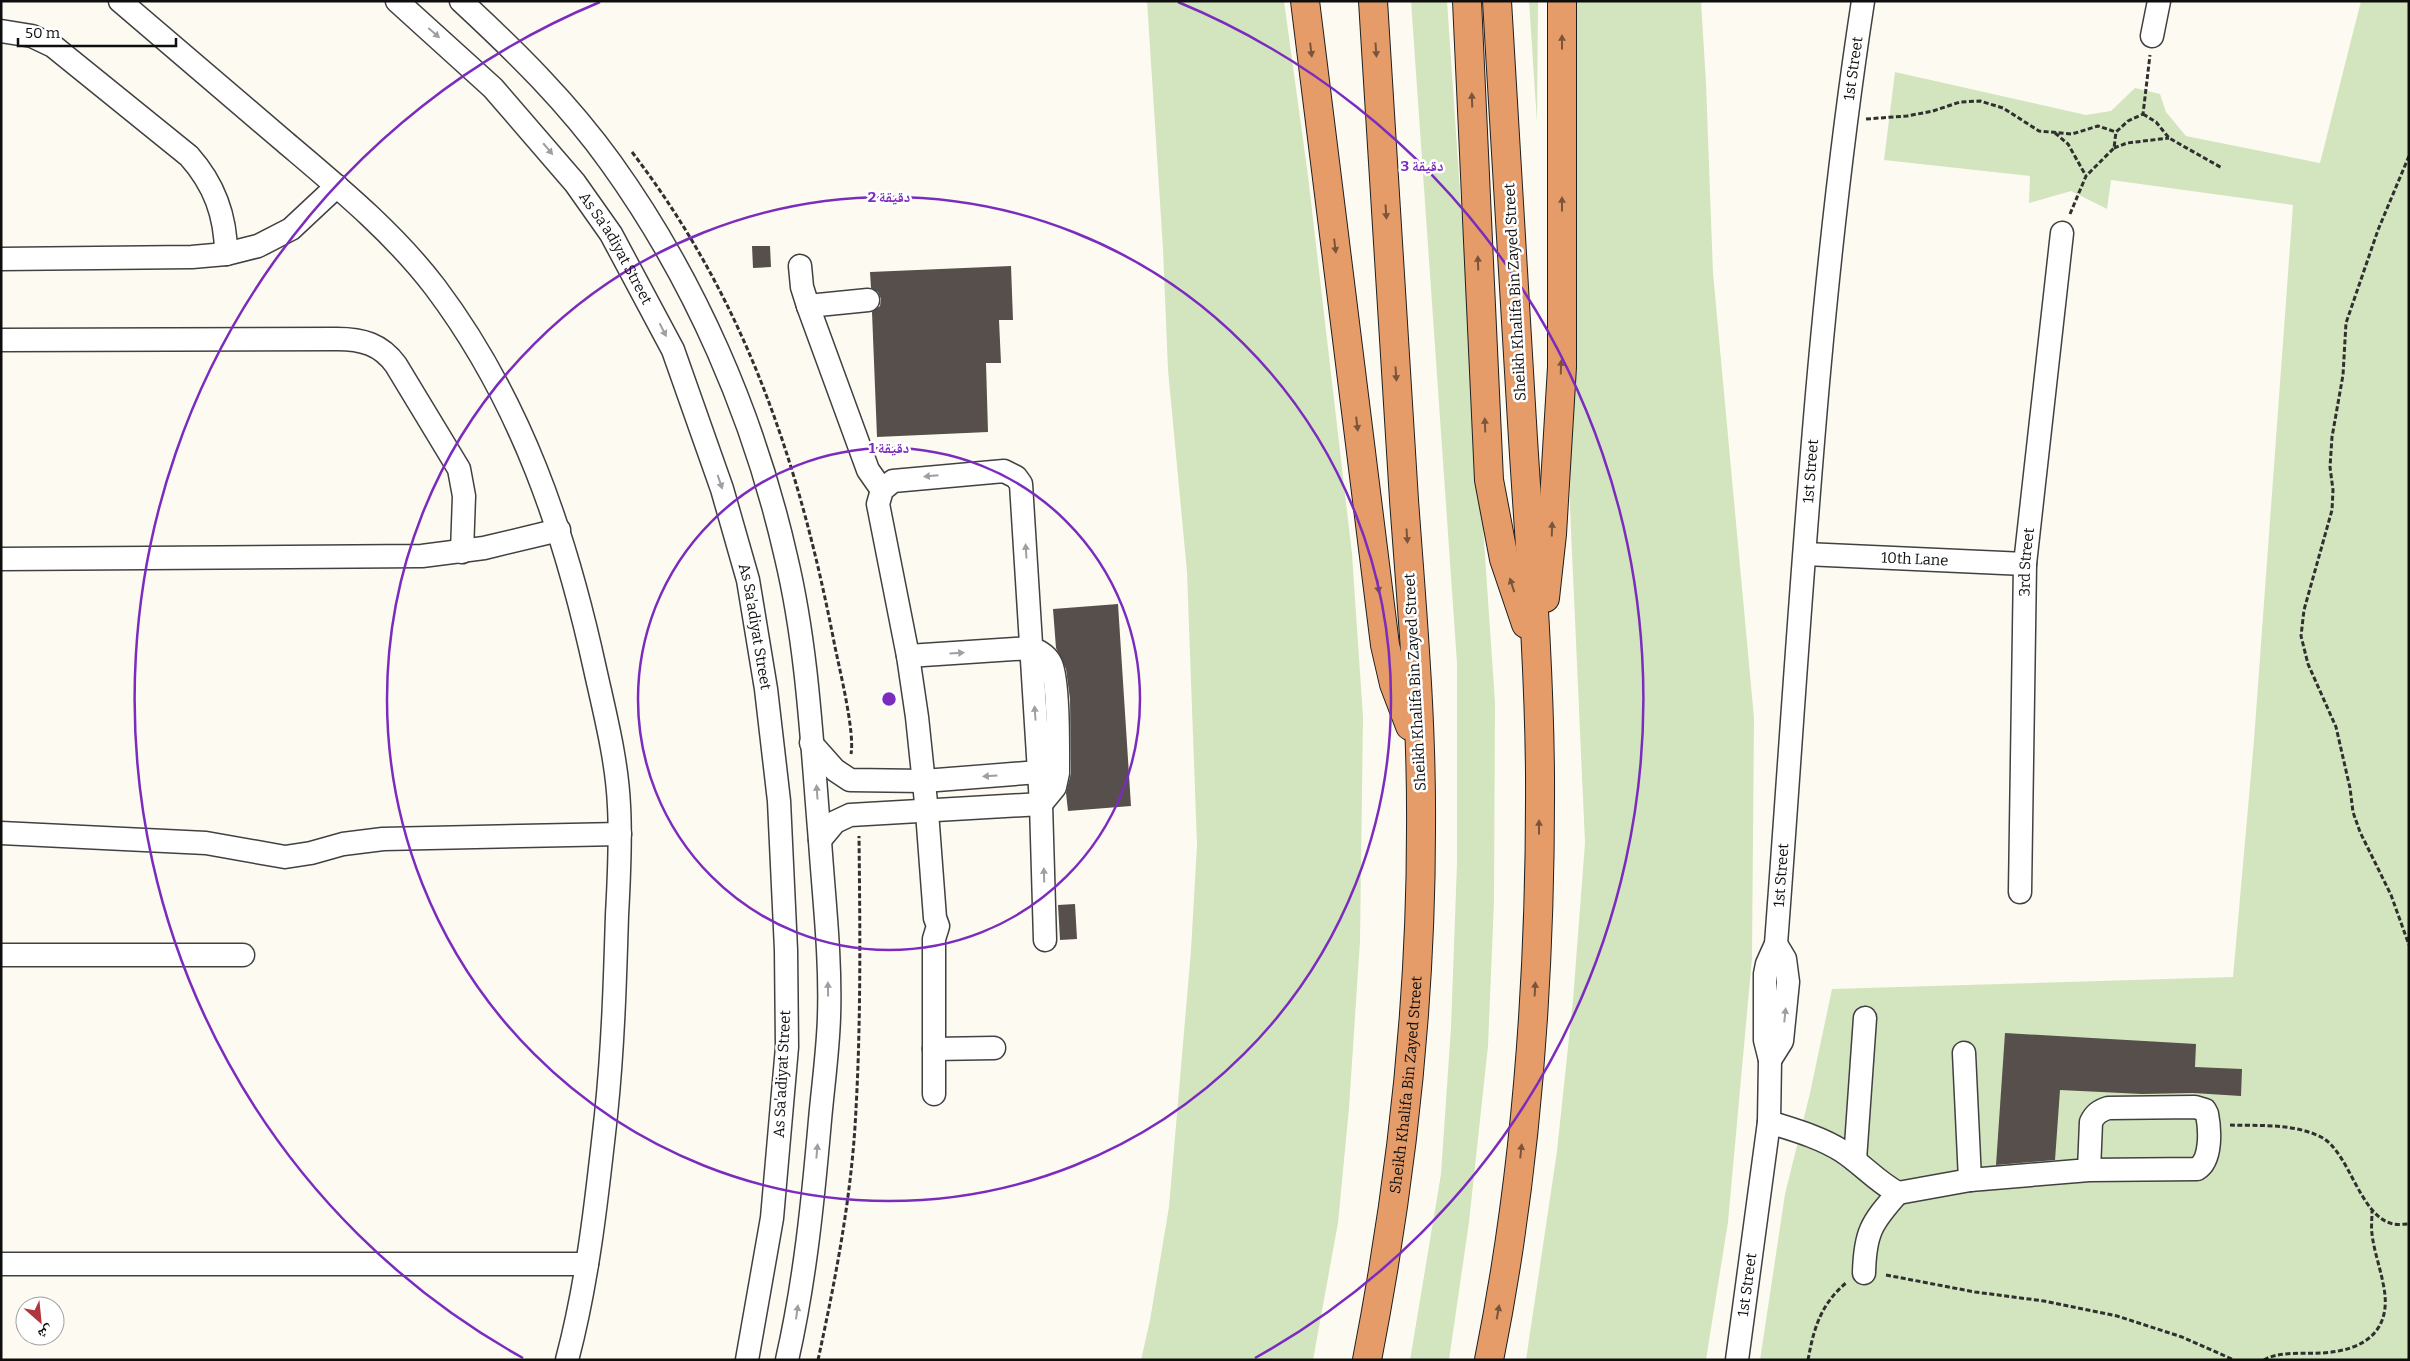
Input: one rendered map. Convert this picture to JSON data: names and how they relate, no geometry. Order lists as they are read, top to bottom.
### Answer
{
  "streets": {
    "highway": ["Sheikh Khalifa Bin Zayed Street"],
    "street": [
      "1st Street",
      "As Sa'adiyat Street",
      "10th Lane",
      "3rd Street"
    ]
  },
  "crossings": [
    ["1st Street", "10th Lane"],
    ["10th Lane", "3rd Street"]
  ],
  "scale_bar": "50 m",
  "north": "bottom right",
  "rings": ["3 دقيقة", "2 دقيقة", "1 دقيقة"]
}
